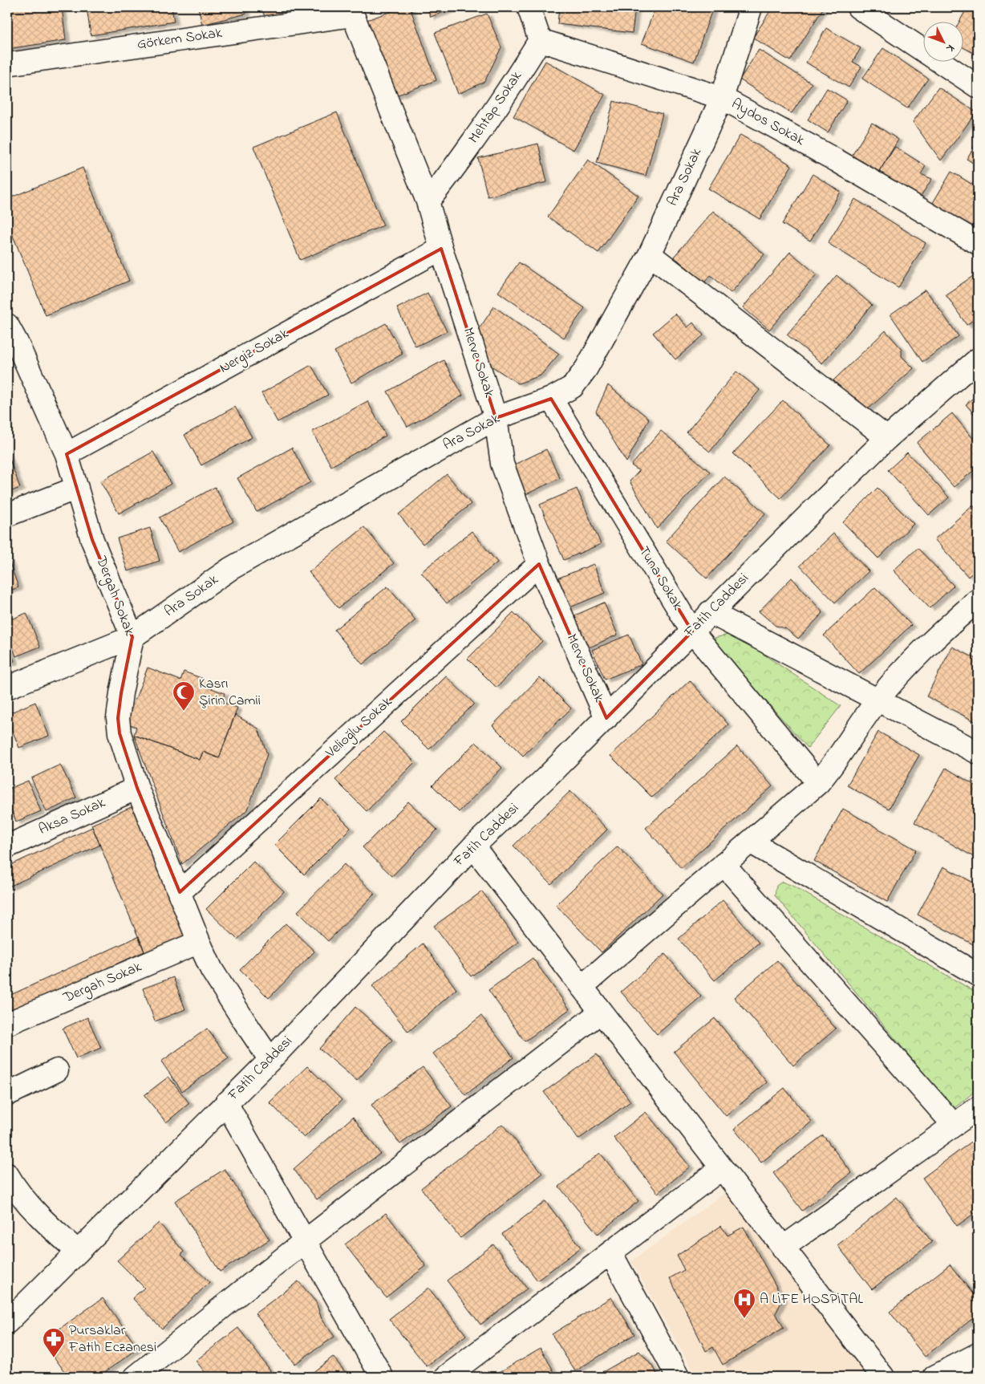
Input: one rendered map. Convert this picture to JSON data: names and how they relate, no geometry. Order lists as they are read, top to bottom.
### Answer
{
  "streets": {
    "street": [
      "Görkem Sokak",
      "Mehtap Sokak",
      "Aydos Sokak",
      "Ara Sokak",
      "Nergiz Sokak",
      "Merve Sokak",
      "Tuna Sokak",
      "Dergah Sokak",
      "Fatih Caddesi",
      "Velioğlu Sokak",
      "Aksa Sokak"
    ]
  },
  "crossings": [
    ["Görkem Sokak", "Merve Sokak"],
    ["Mehtap Sokak", "Aydos Sokak"],
    ["Mehtap Sokak", "Merve Sokak"],
    ["Aydos Sokak", "Ara Sokak"],
    ["Ara Sokak", "Merve Sokak"],
    ["Ara Sokak", "Tuna Sokak"],
    ["Ara Sokak", "Dergah Sokak"],
    ["Nergiz Sokak", "Merve Sokak"],
    ["Nergiz Sokak", "Dergah Sokak"],
    ["Merve Sokak", "Fatih Caddesi"],
    ["Merve Sokak", "Velioğlu Sokak"],
    ["Tuna Sokak", "Fatih Caddesi"],
    ["Dergah Sokak", "Fatih Caddesi"],
    ["Dergah Sokak", "Velioğlu Sokak"],
    ["Dergah Sokak", "Aksa Sokak"]
  ],
  "places": {
    "mosque": ["Kasrı Şirin Camii"],
    "hospital": ["A LİFE HOSPİTAL"],
    "pharmacy": ["Pursaklar Fatih Eczanesi"]
  },
  "north": "bottom right"
}
